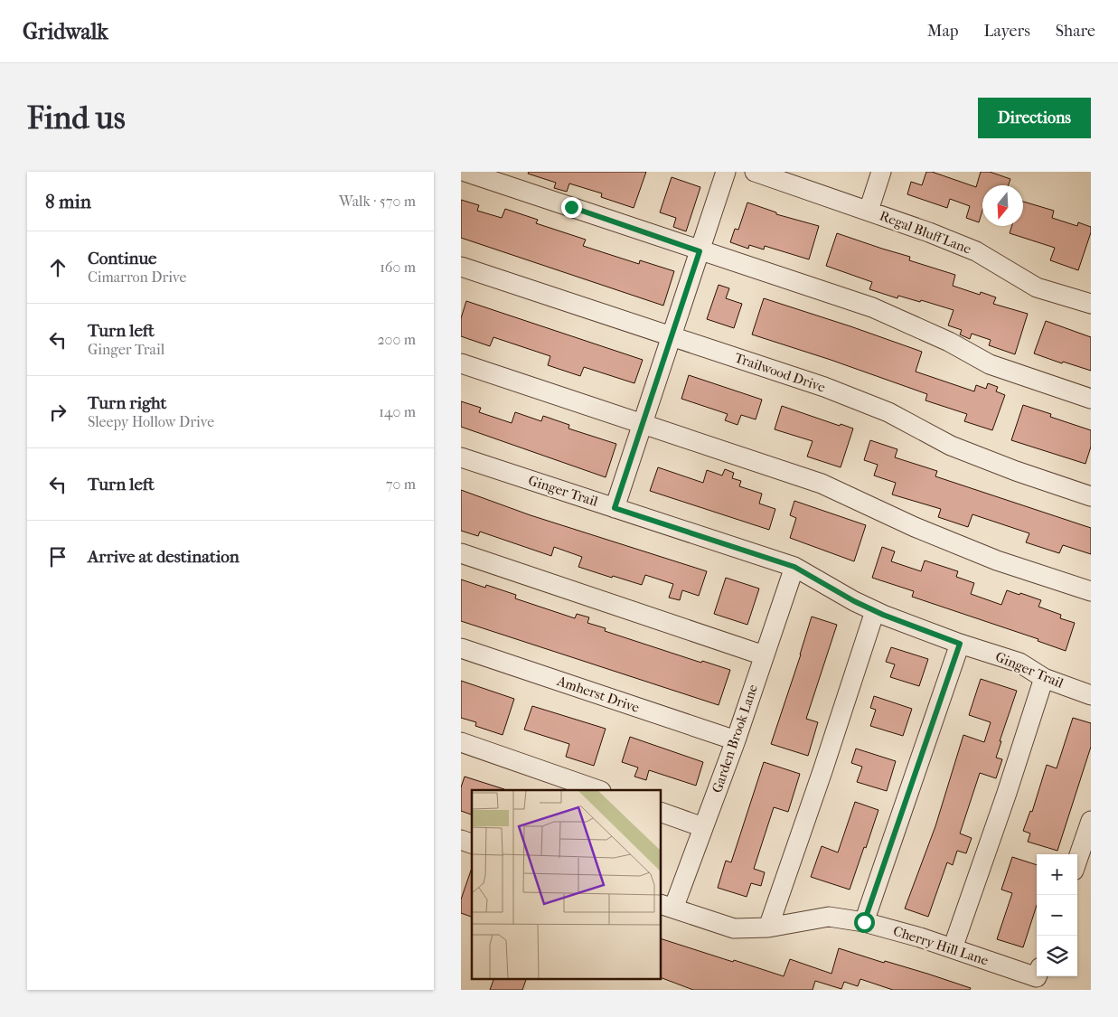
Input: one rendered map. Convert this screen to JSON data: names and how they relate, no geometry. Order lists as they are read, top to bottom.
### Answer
{
  "streets": {
    "street": [
      "Regal Bluff Lane",
      "Trailwood Drive",
      "Ginger Trail",
      "Amherst Drive",
      "Garden Brook Lane",
      "Cherry Hill Lane"
    ]
  },
  "crossings": [
    ["Ginger Trail", "Garden Brook Lane"],
    ["Amherst Drive", "Garden Brook Lane"],
    ["Garden Brook Lane", "Cherry Hill Lane"]
  ],
  "north": "bottom",
  "page": {
    "header": "Gridwalk",
    "nav": ["Map", "Layers", "Share"],
    "buttons": "Directions",
    "title": "Find us",
    "heading": ["8 min", "Walk · 570 m"],
    "list": [
      ["Continue", "Cimarron Drive", "160 m"],
      ["Turn left", "Ginger Trail", "200 m"],
      ["Turn right", "Sleepy Hollow Drive", "140 m"],
      ["Turn left", "70 m"],
      "Arrive at destination"
    ],
    "map_buttons": ["+", "−"]
  }
}
